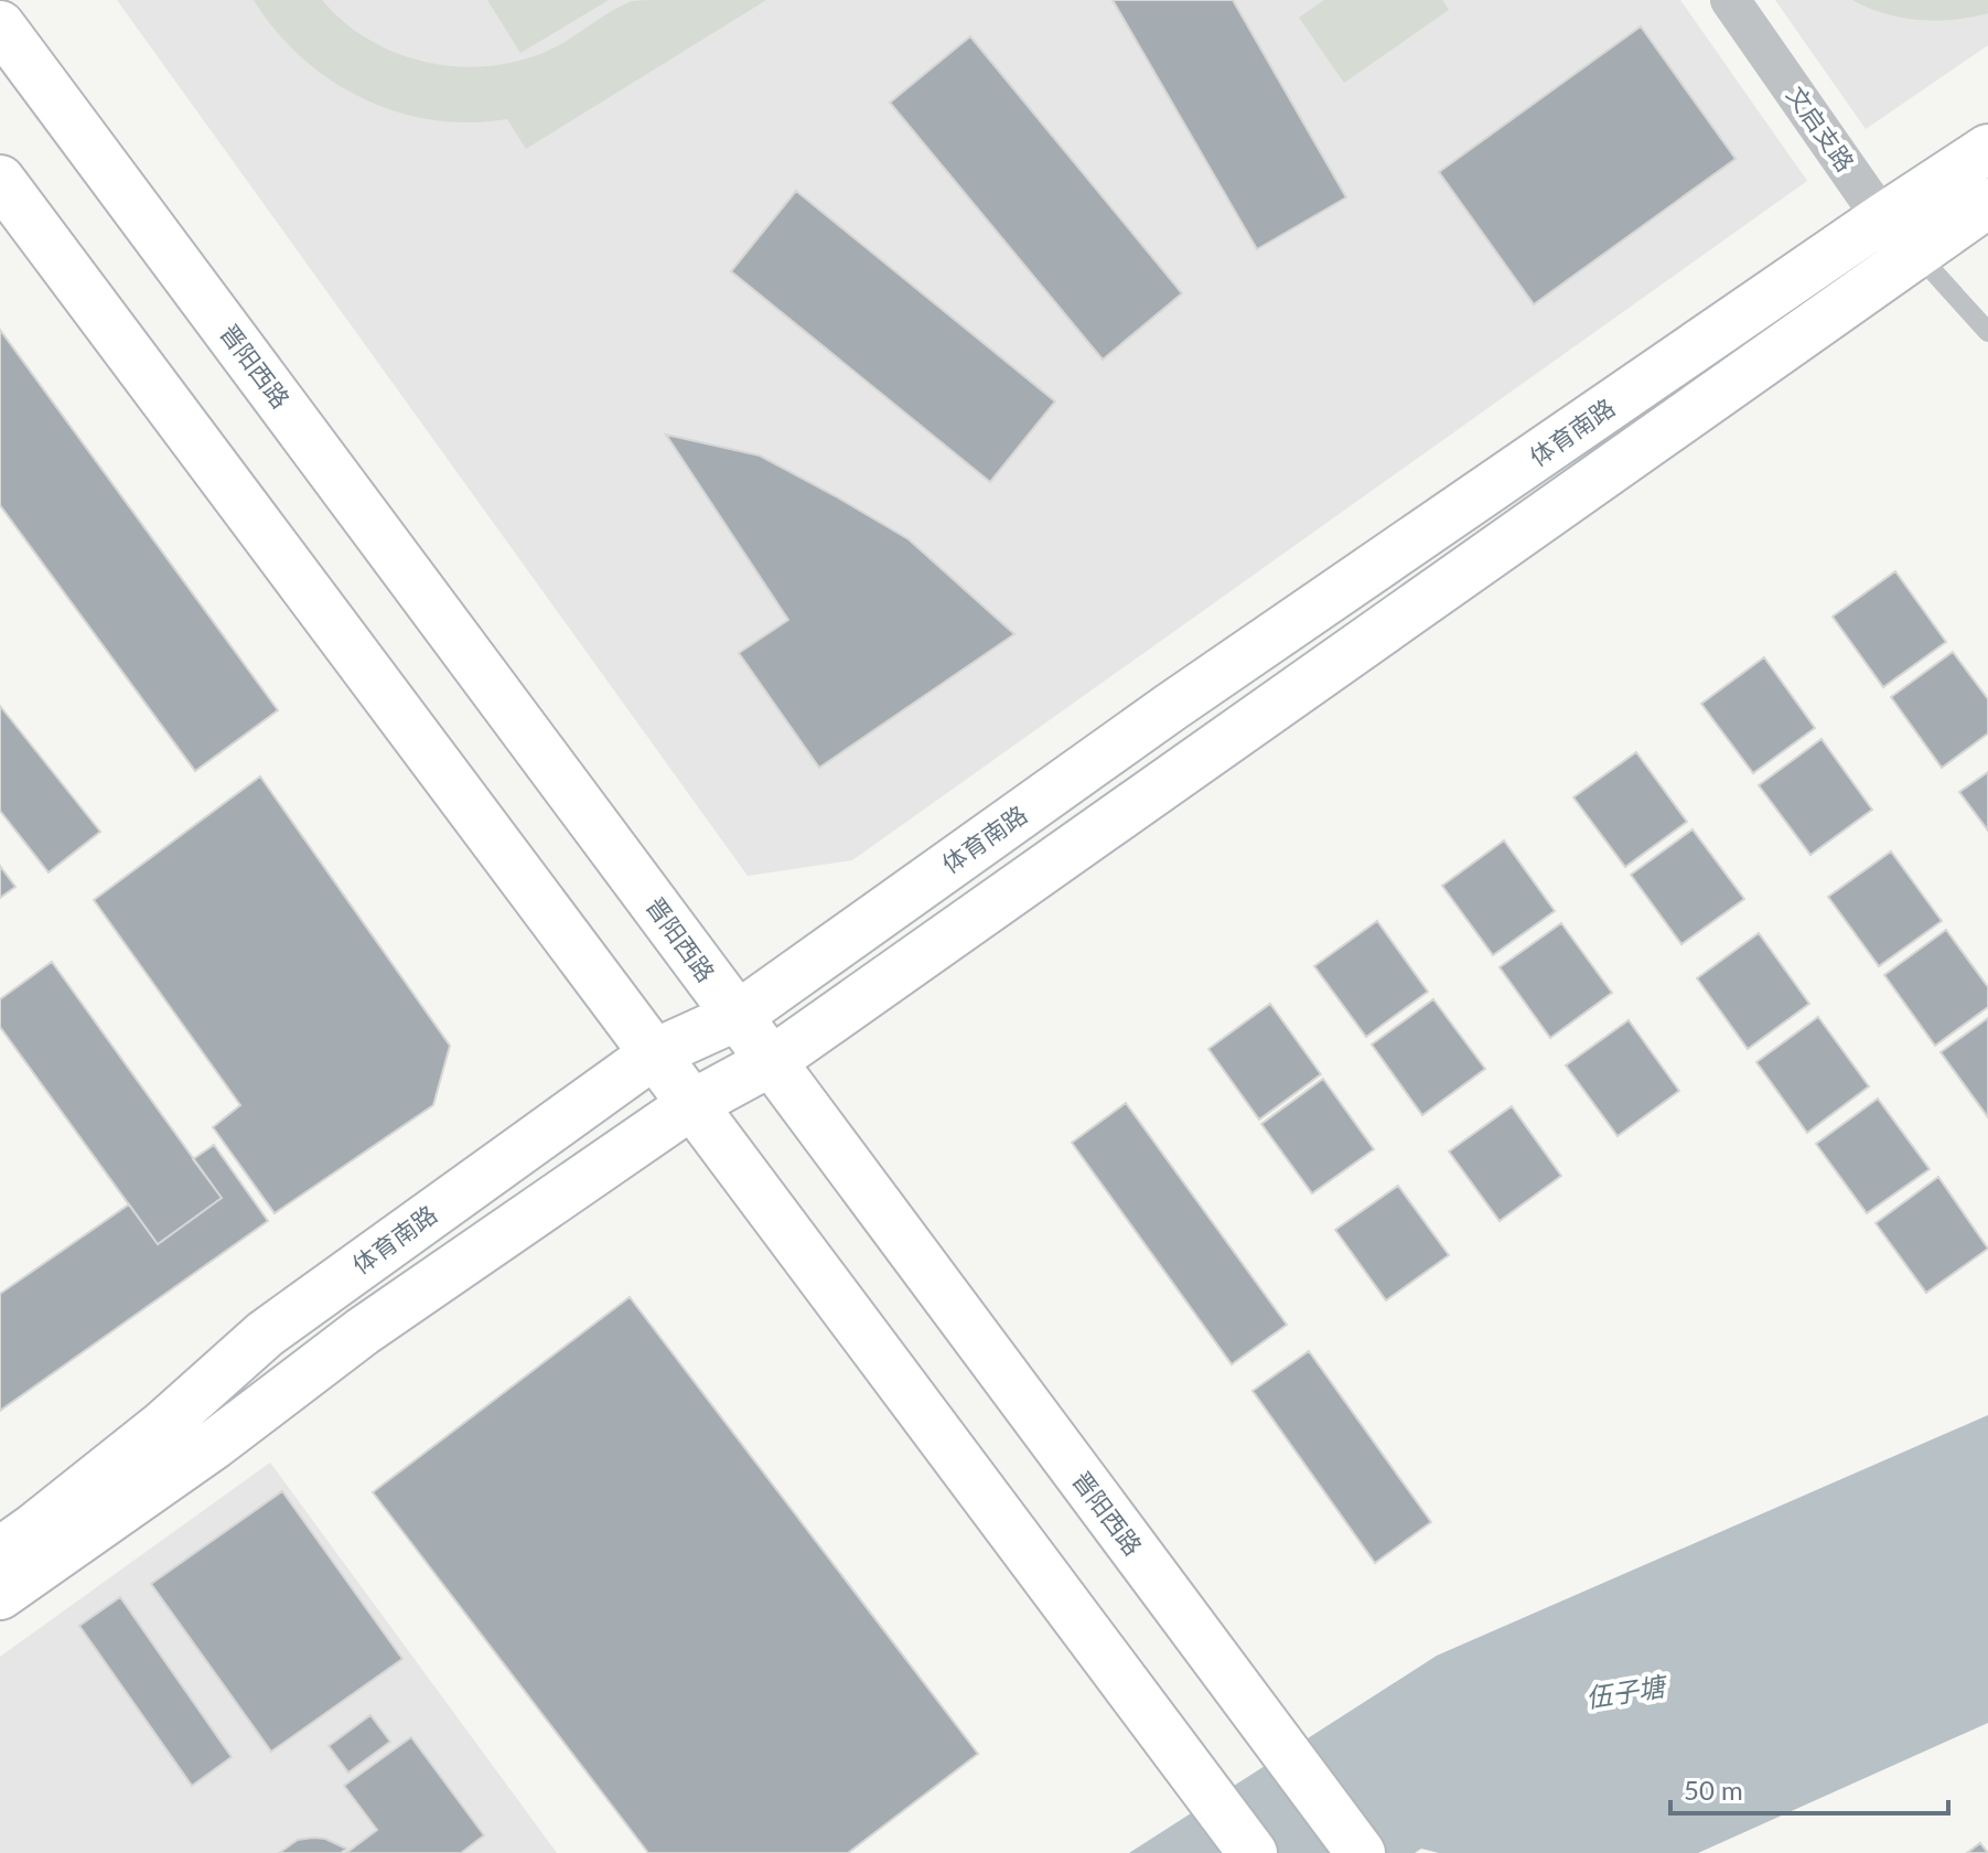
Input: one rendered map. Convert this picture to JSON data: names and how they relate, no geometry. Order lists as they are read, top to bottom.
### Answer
{
  "streets": {
    "main road": ["晋阳西路", "体育南路"],
    "street": ["文启支路"]
  },
  "crossings": [
    ["文启支路", "体育南路"],
    ["晋阳西路", "体育南路"]
  ],
  "water": ["伍子塘"],
  "scale_bar": "50 m"
}
